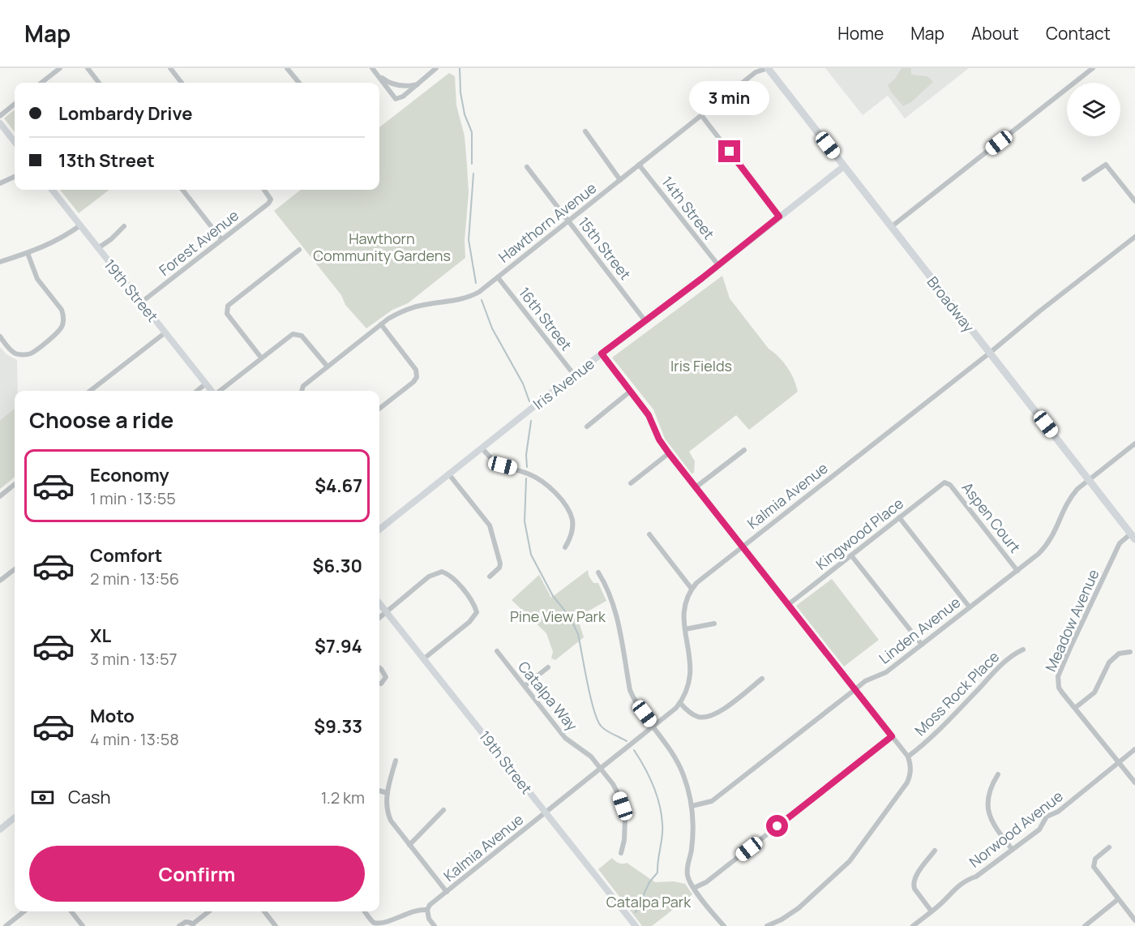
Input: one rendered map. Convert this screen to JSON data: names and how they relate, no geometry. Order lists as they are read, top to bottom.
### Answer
{
  "streets": {
    "main road": ["Broadway"],
    "street": [
      "14th Street",
      "Hawthorn Avenue",
      "Forest Avenue",
      "15th Street",
      "19th Street",
      "16th Street",
      "Iris Avenue",
      "Kalmia Avenue",
      "Aspen Court",
      "Kingwood Place",
      "Meadow Avenue",
      "Linden Avenue",
      "Moss Rock Place",
      "Catalpa Way",
      "Norwood Avenue"
    ]
  },
  "crossings": [
    ["14th Street", "Hawthorn Avenue"],
    ["14th Street", "Iris Avenue"],
    ["Hawthorn Avenue", "15th Street"],
    ["Hawthorn Avenue", "Broadway"],
    ["Hawthorn Avenue", "16th Street"],
    ["Forest Avenue", "19th Street"],
    ["15th Street", "Iris Avenue"],
    ["19th Street", "Kalmia Avenue"],
    ["Broadway", "Iris Avenue"],
    ["Broadway", "Kalmia Avenue"],
    ["Broadway", "Meadow Avenue"],
    ["Broadway", "Linden Avenue"],
    ["16th Street", "Iris Avenue"],
    ["Kalmia Avenue", "Catalpa Way"],
    ["Aspen Court", "Kingwood Place"],
    ["Aspen Court", "Linden Avenue"],
    ["Meadow Avenue", "Norwood Avenue"]
  ],
  "parks": [
    "Hawthorn Community Gardens",
    "Iris Fields",
    "Pine View Park",
    "Catalpa Park"
  ],
  "page": {
    "header": "Map",
    "nav": [
      "Home",
      "Map",
      "About",
      "Contact"
    ],
    "bubble": "3 min",
    "banner": ["Lombardy Drive", "13th Street"],
    "heading": "Choose a ride",
    "list": [
      {
        "name": "Economy",
        "note": "1 min · 13:55",
        "value": "$4.67"
      },
      {
        "name": "Comfort",
        "note": "2 min · 13:56",
        "value": "$6.30"
      },
      {
        "name": "XL",
        "note": "3 min · 13:57",
        "value": "$7.94"
      },
      {
        "name": "Moto",
        "note": "4 min · 13:58",
        "value": "$9.33"
      }
    ],
    "pay": ["Cash", "1.2 km"],
    "buttons": "Confirm"
  }
}
